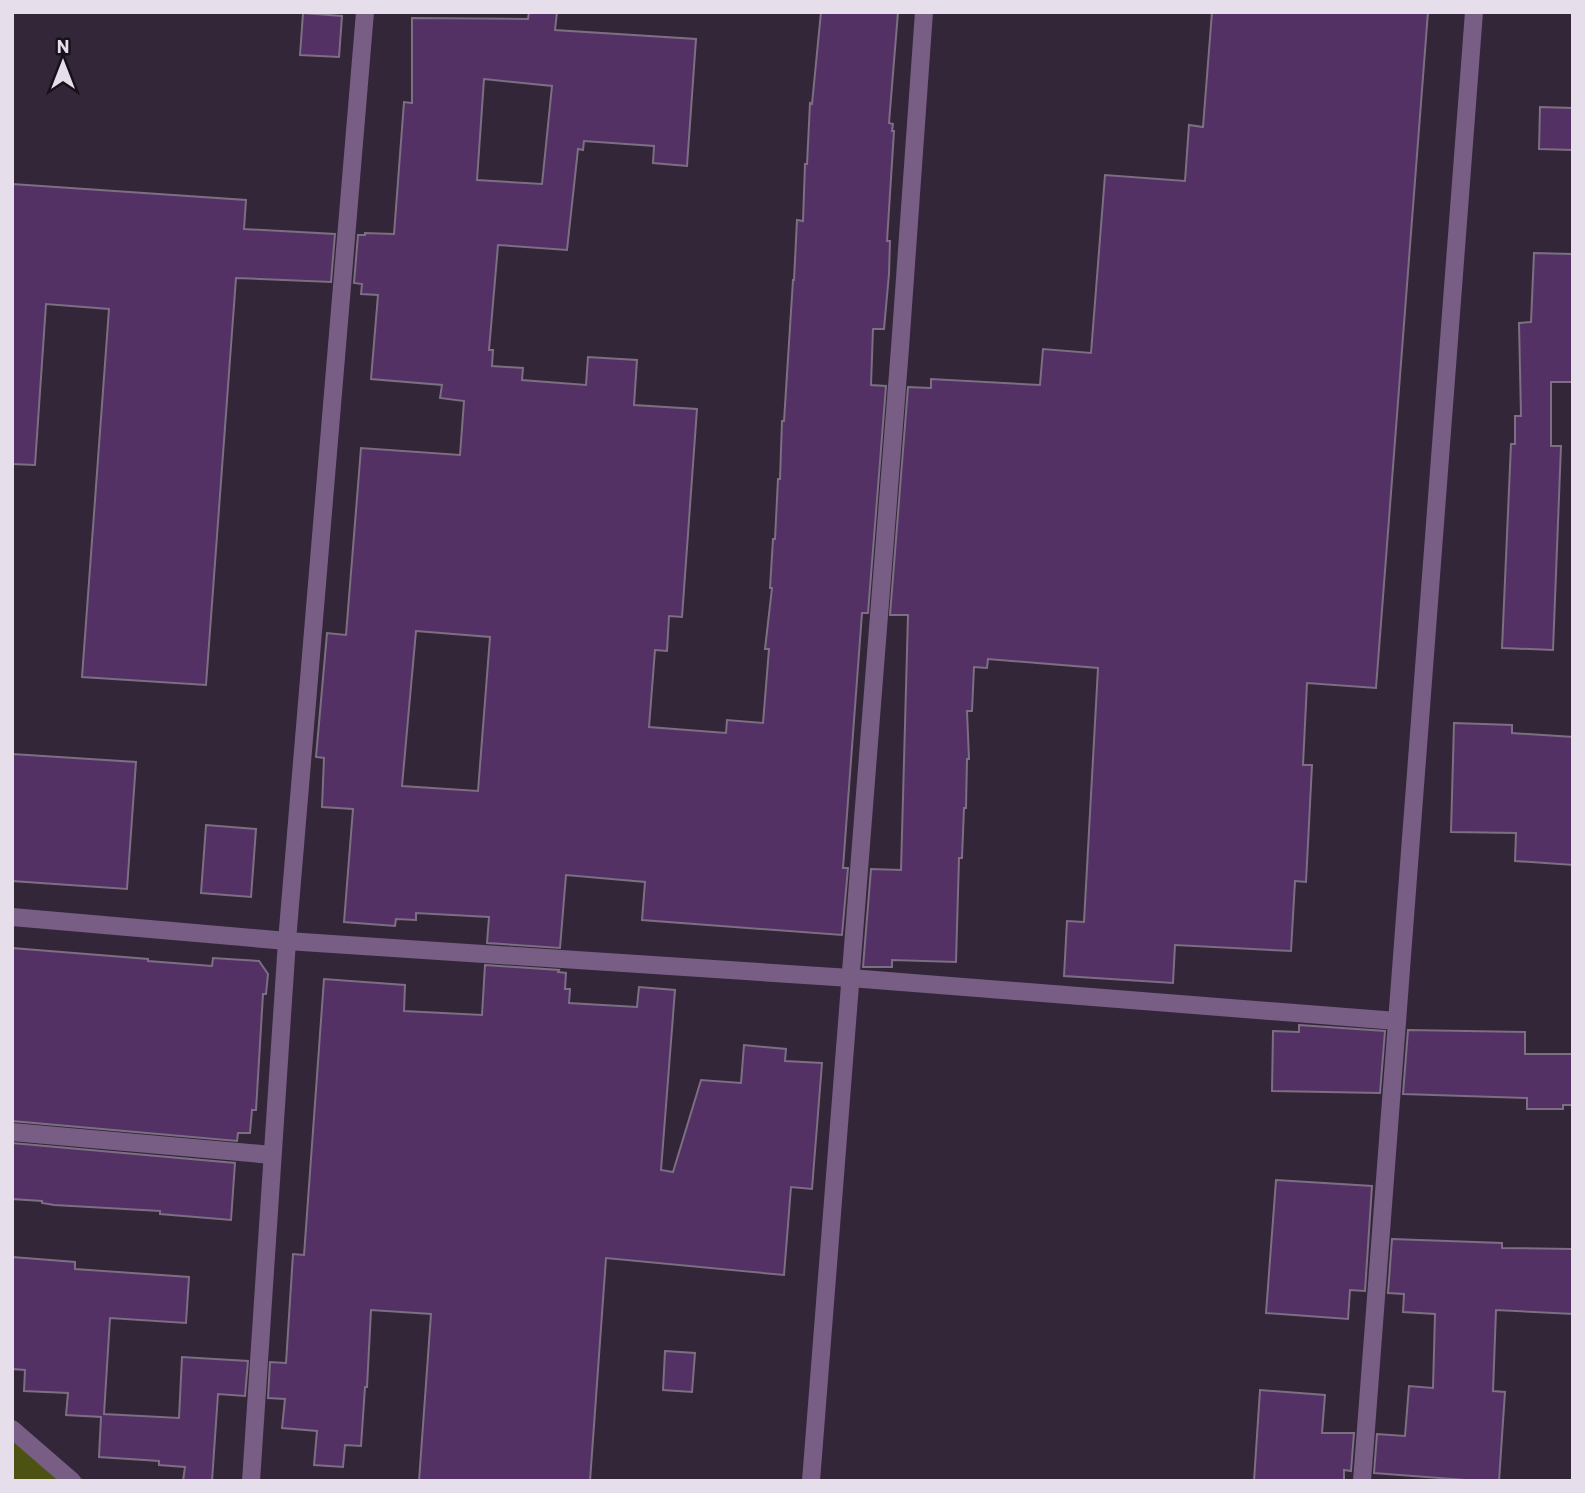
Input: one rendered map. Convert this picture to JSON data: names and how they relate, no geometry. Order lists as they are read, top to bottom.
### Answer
{
  "north": "top"
}
